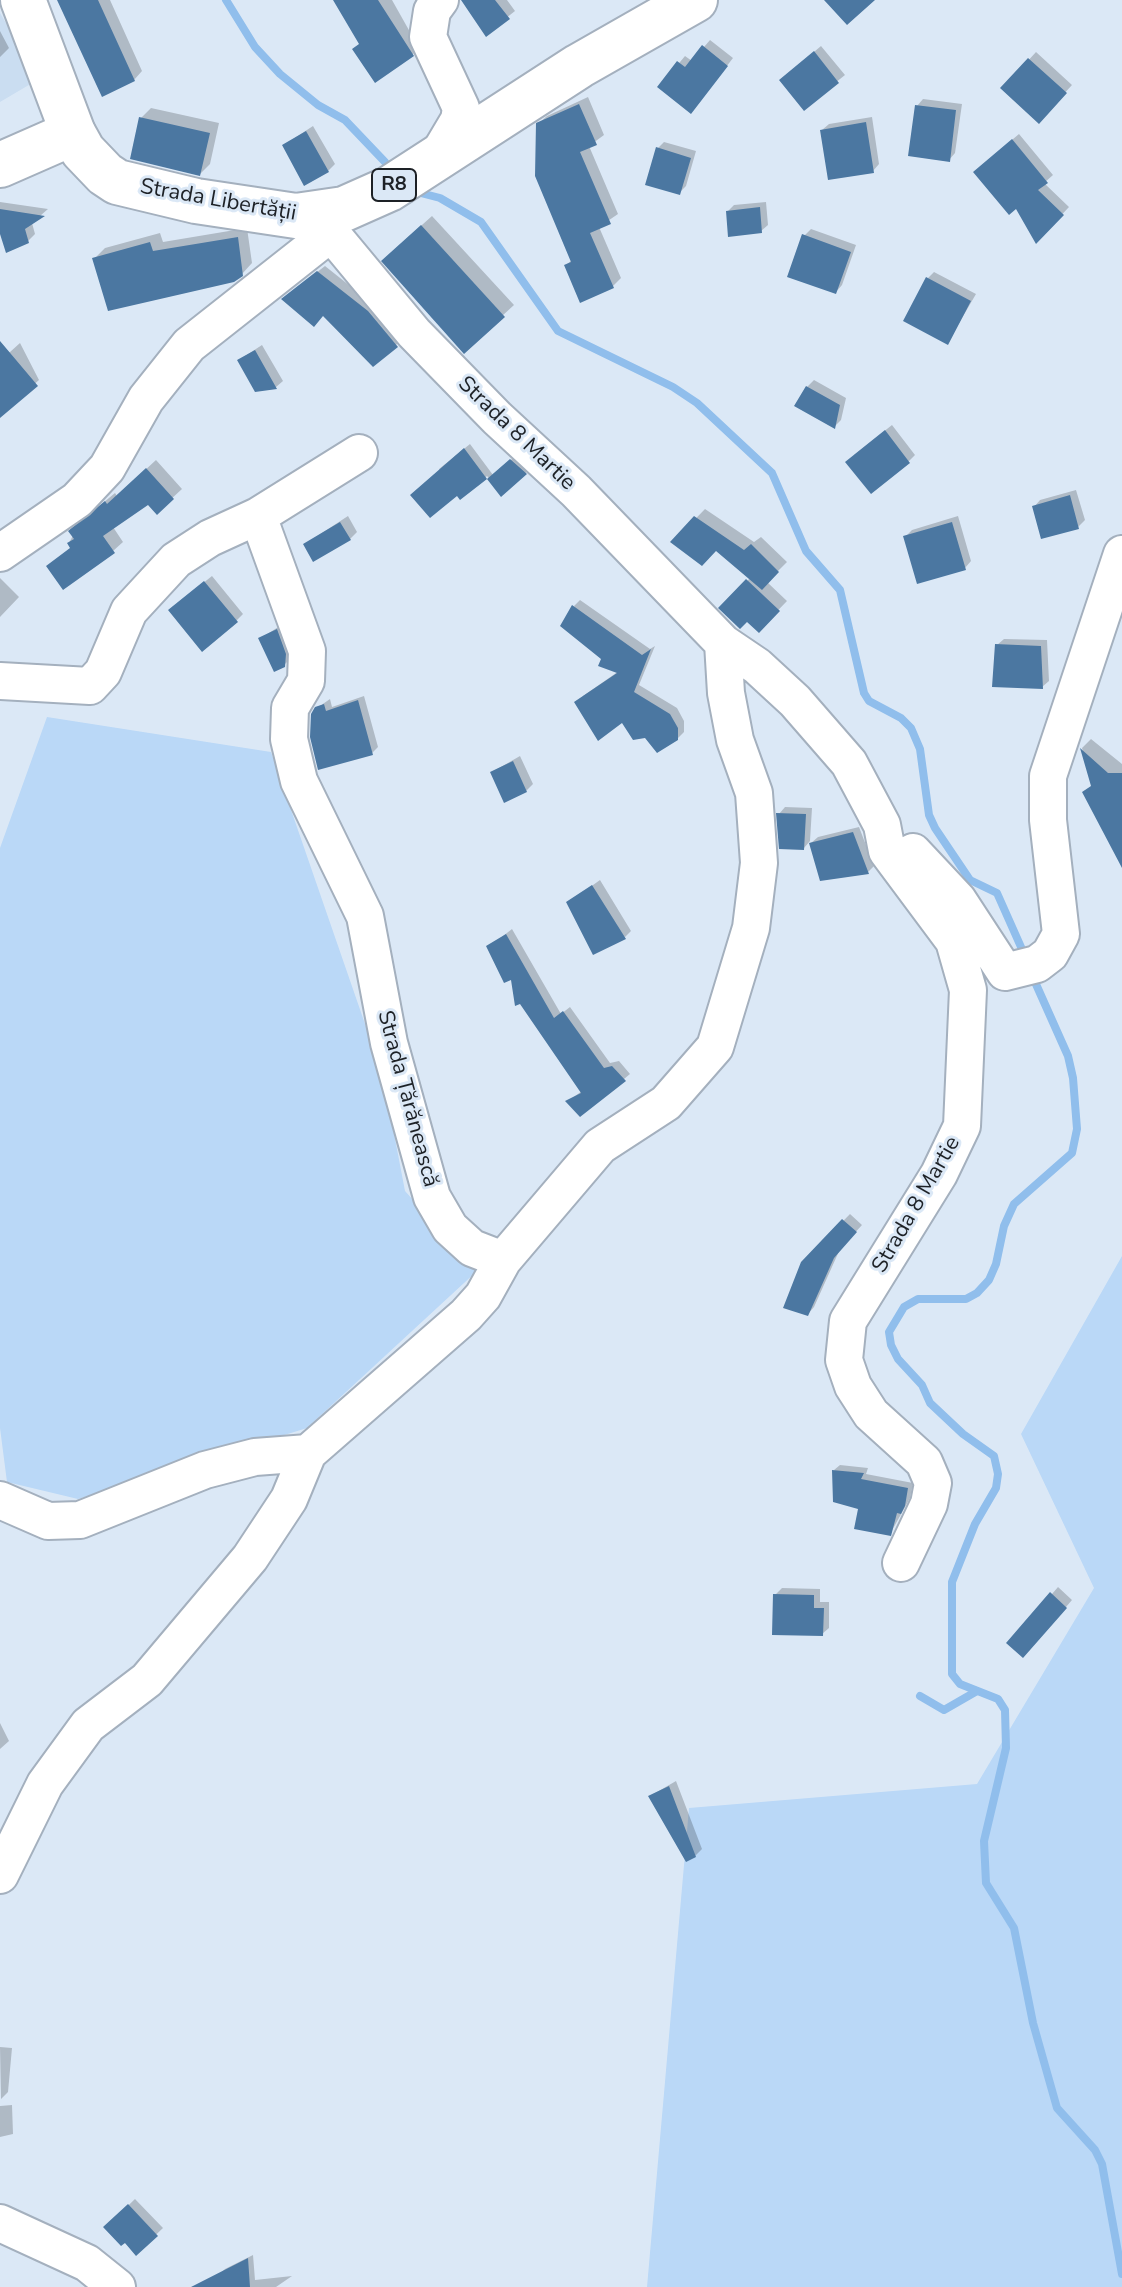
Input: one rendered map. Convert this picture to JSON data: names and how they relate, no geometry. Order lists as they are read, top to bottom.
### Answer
{
  "streets": {
    "main road": ["R8", "Strada Libertății"],
    "street": ["Strada 8 Martie", "Strada Țărănească"]
  },
  "crossings": [
    ["R8", "Strada Libertății"],
    ["Strada Libertății", "Strada 8 Martie"]
  ]
}
